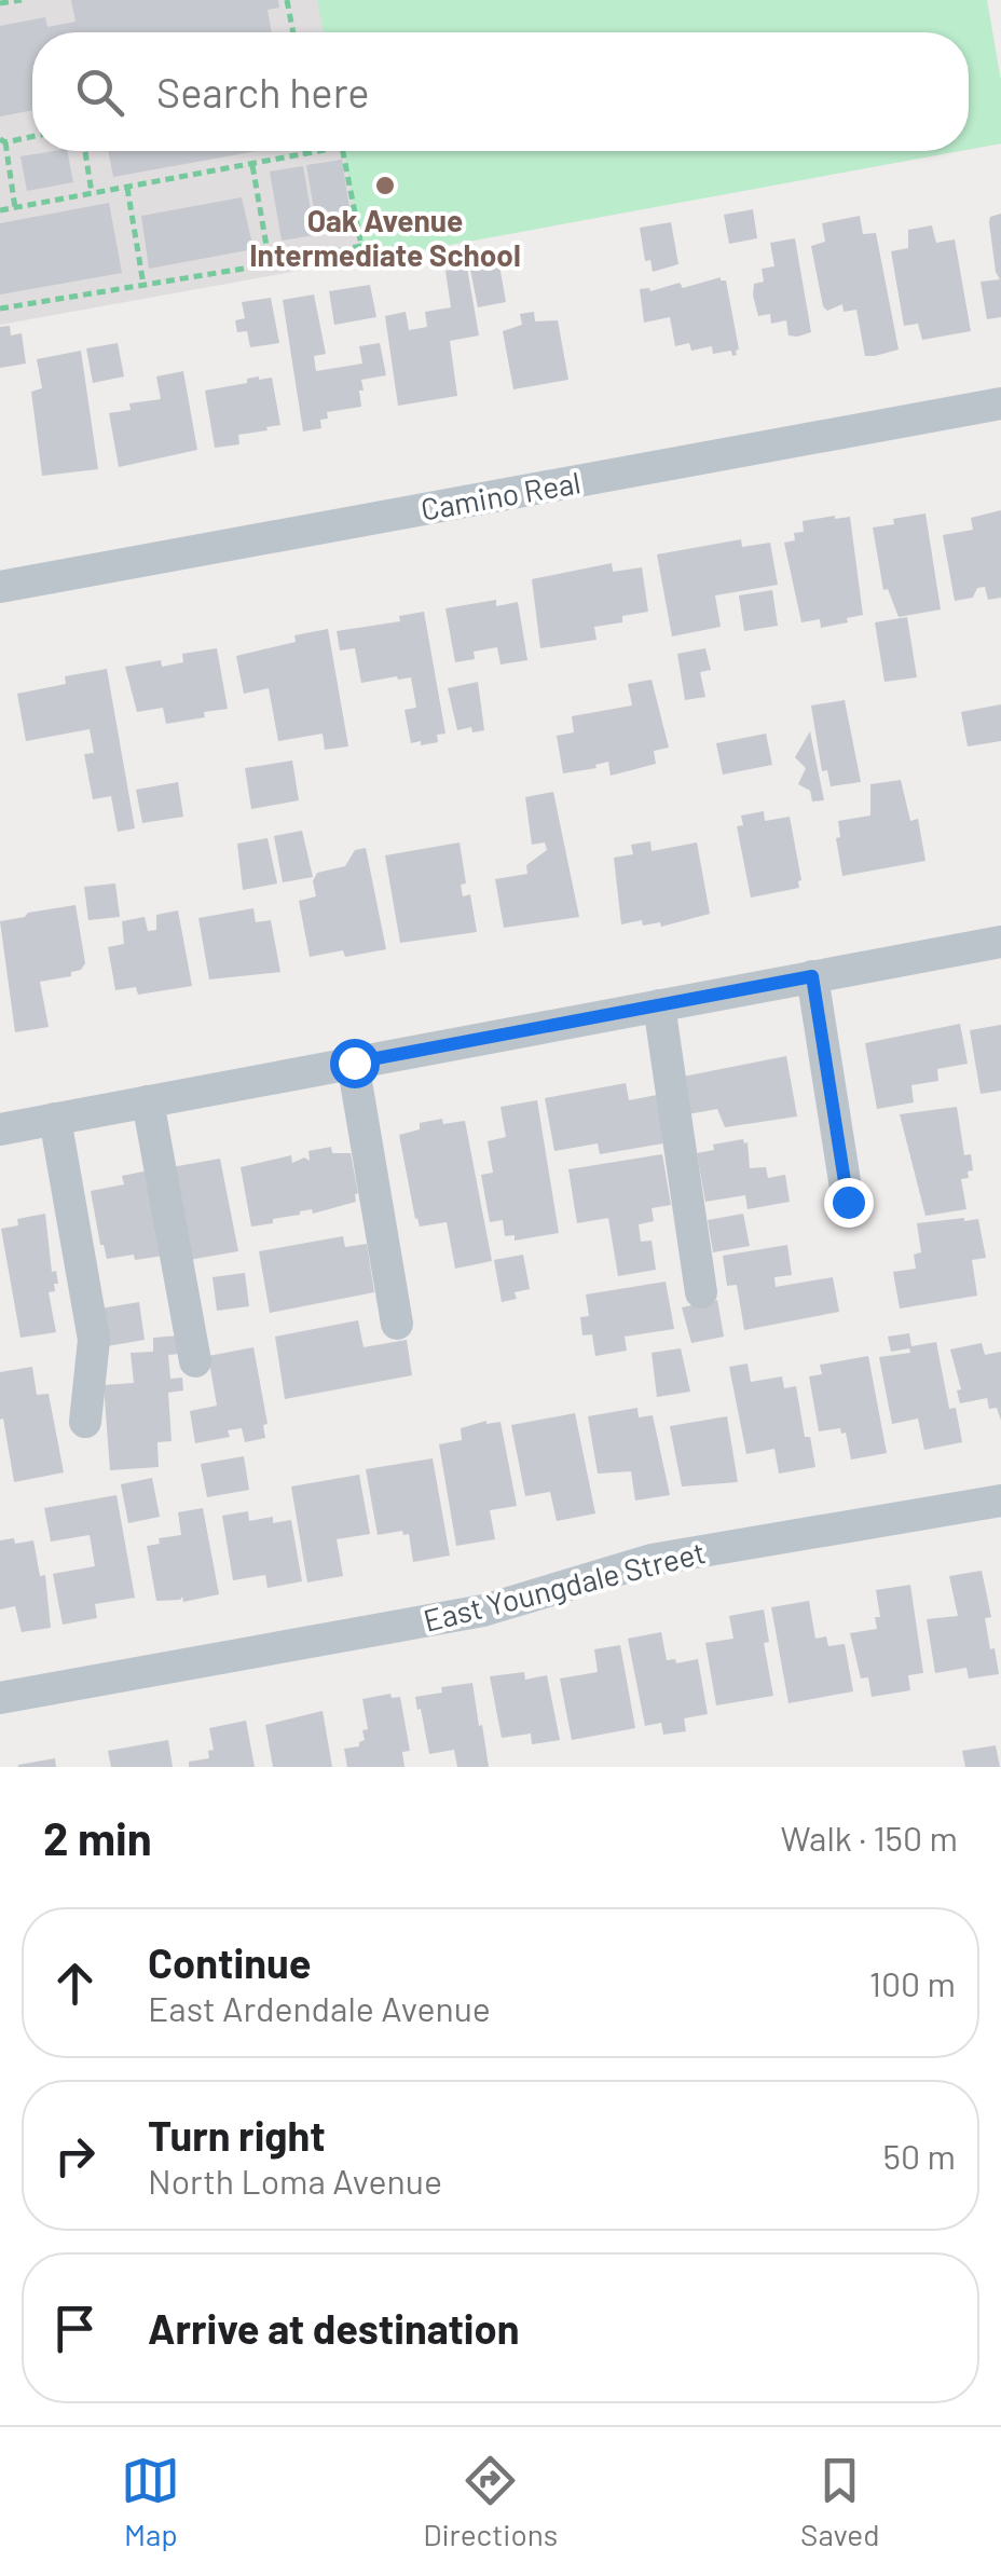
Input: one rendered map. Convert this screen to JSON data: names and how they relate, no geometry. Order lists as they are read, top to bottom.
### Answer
{
  "streets": {
    "street": ["Camino Real", "East Youngdale Street"]
  },
  "places": ["Oak Avenue Intermediate School"],
  "page": {
    "search": "Search here",
    "heading": ["2 min", "Walk · 150 m"],
    "list": [
      ["Continue", "East Ardendale Avenue", "100 m"],
      ["Turn right", "North Loma Avenue", "50 m"],
      "Arrive at destination"
    ],
    "nav": ["Map", "Directions", "Saved"]
  }
}
